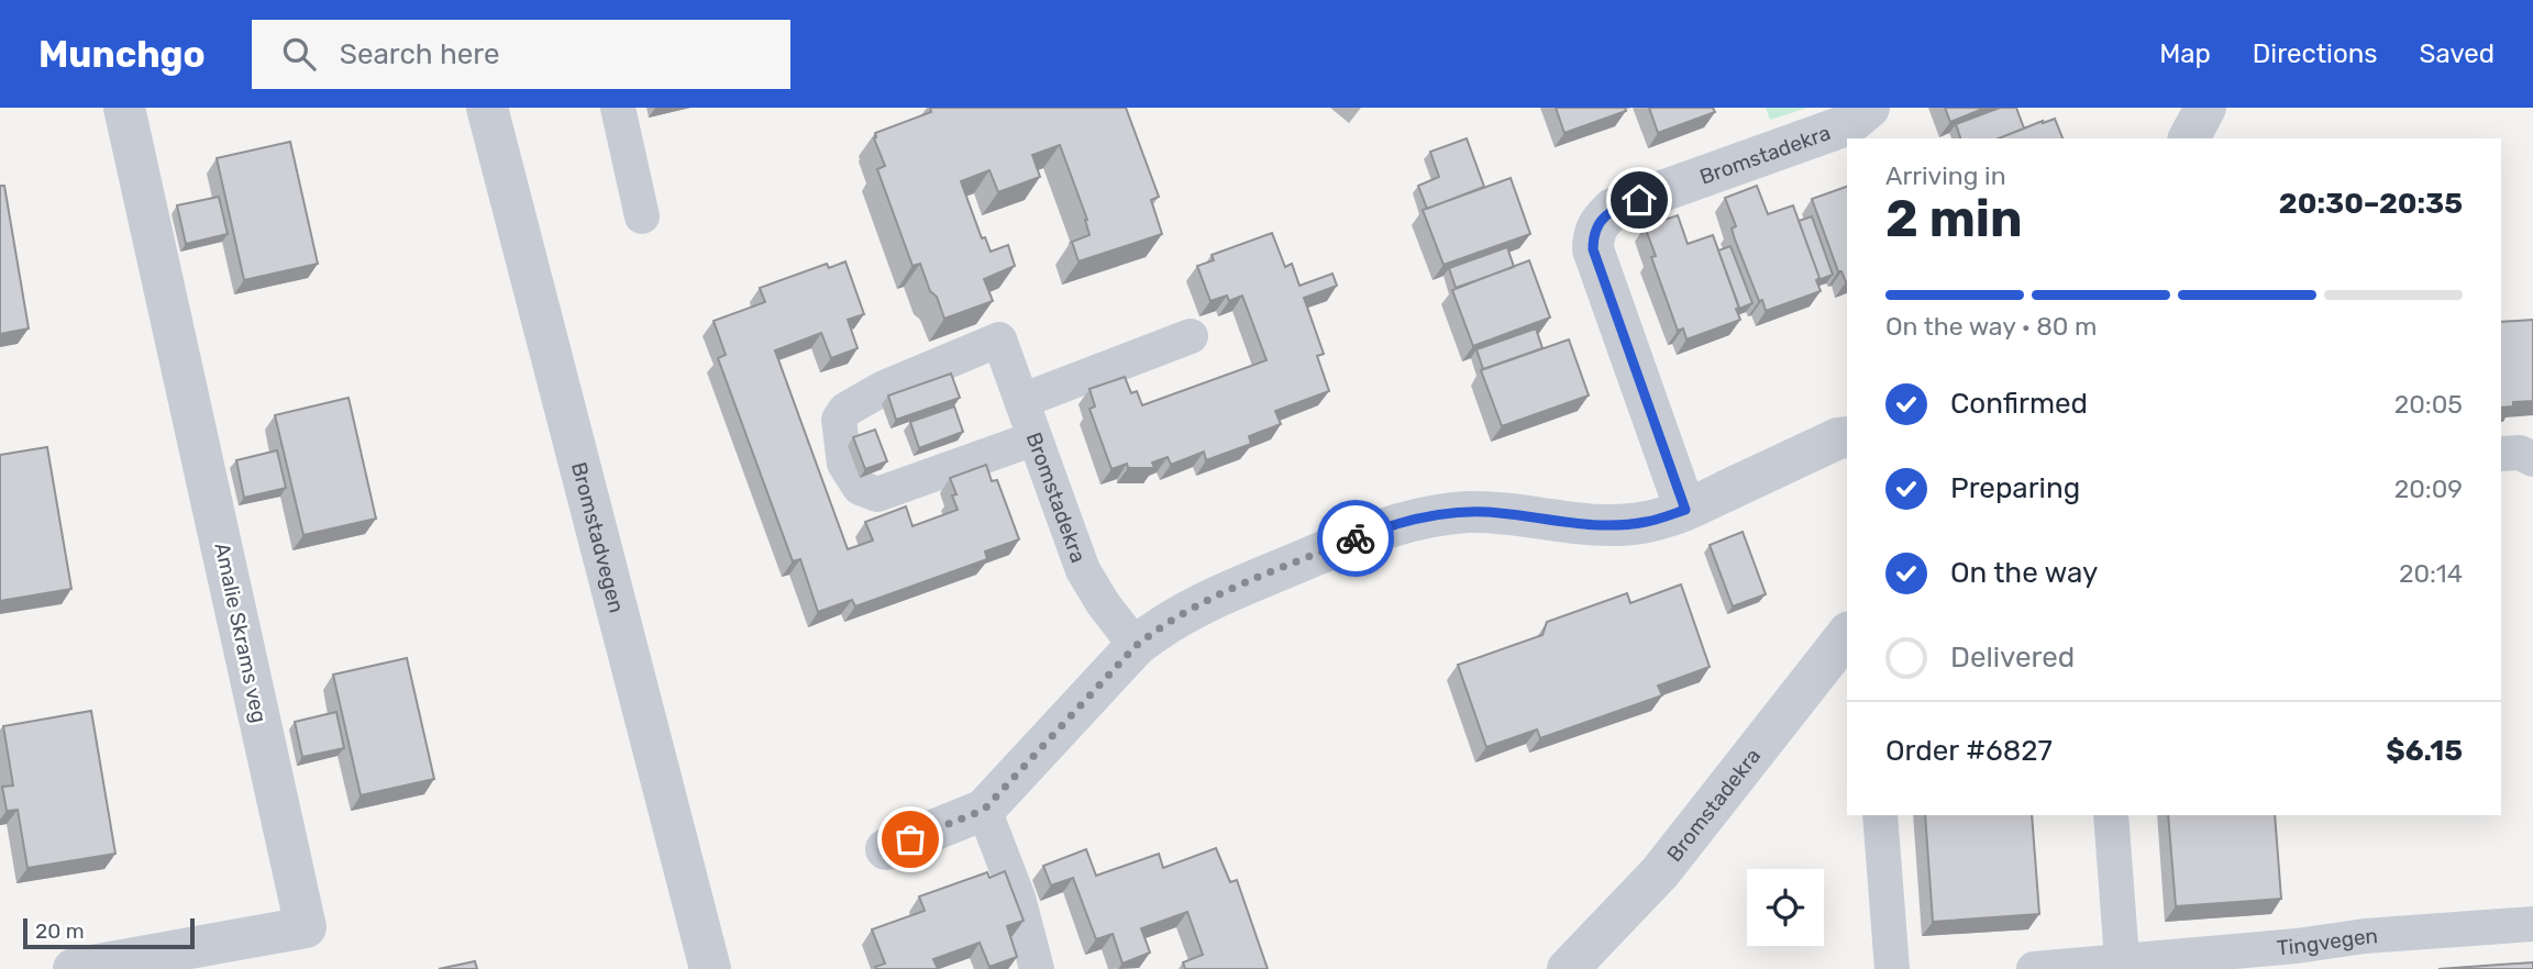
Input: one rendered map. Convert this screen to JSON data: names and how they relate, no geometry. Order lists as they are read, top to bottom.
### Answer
{
  "streets": {
    "street": ["Bromstadekra", "Bromstadvegen", "Amalie Skrams veg"],
    "lane": ["Tingvegen"]
  },
  "scale_bar": "20 m",
  "page": {
    "header": "Munchgo",
    "search": "Search here",
    "nav": ["Map", "Directions", "Saved"],
    "heading": ["2 min", "Arriving in", "20:30–20:35"],
    "panel": ["Order #6827", "$6.15"],
    "bar": "On the way · 80 m",
    "list": [
      ["Confirmed", "20:05"],
      ["Preparing", "20:09"],
      ["On the way", "20:14"],
      "Delivered"
    ],
    "scale": "20 m"
  }
}
